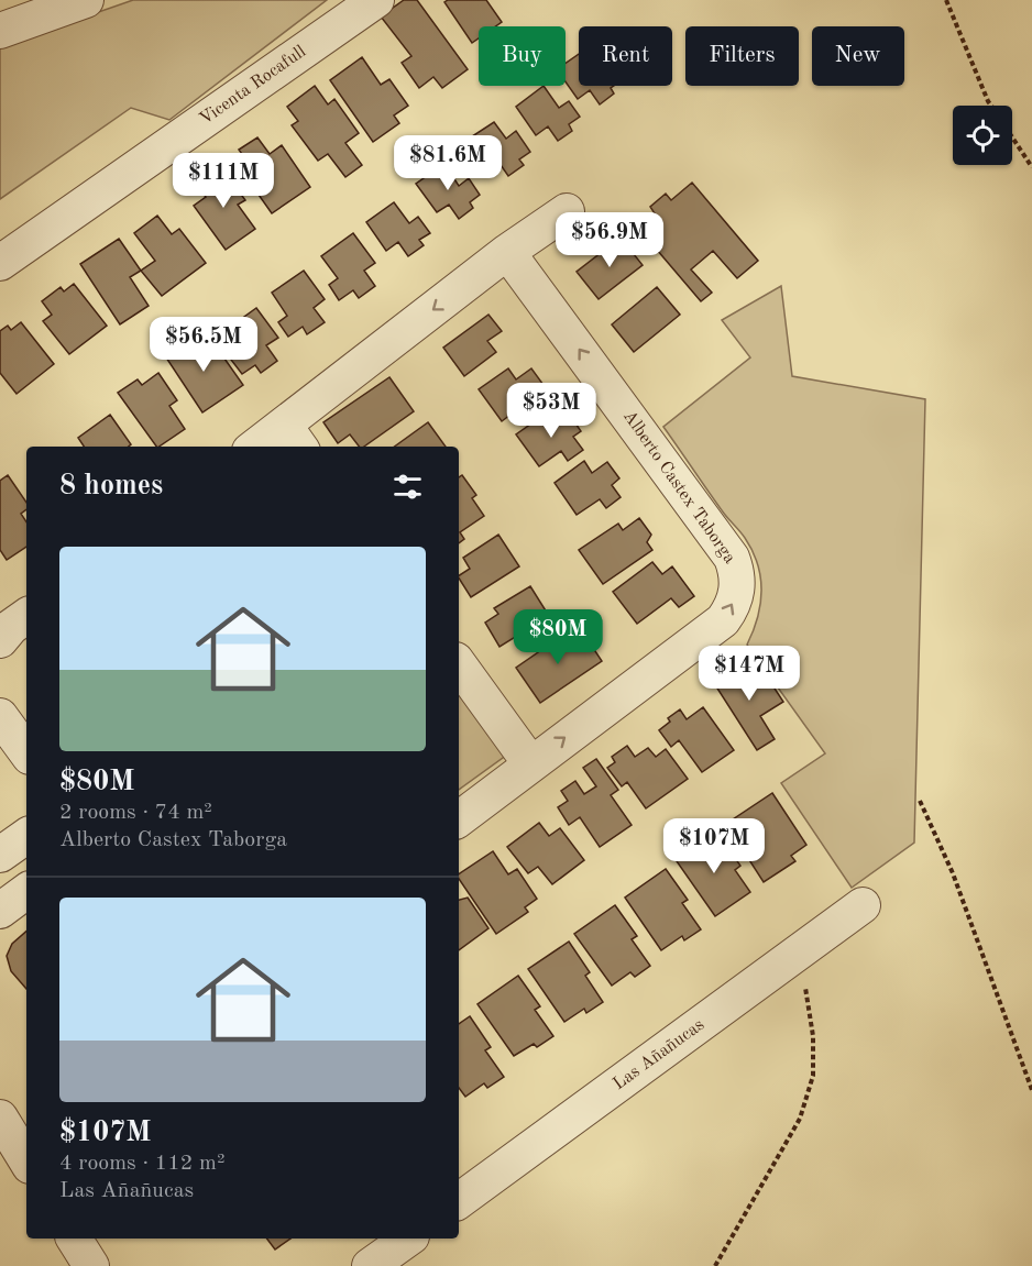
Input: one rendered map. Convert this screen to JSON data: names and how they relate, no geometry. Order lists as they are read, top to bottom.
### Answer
{
  "streets": {
    "street": ["Vicenta Rocafull", "Alberto Castex Taborga", "Las Añañucas"]
  },
  "page": {
    "chip": [
      "Buy",
      "Rent",
      "Filters",
      "New"
    ],
    "price": [
      "$81.6M",
      "$111M",
      "$56.9M",
      "$56.5M",
      "$53M",
      "$80M",
      "$147M",
      "$107M"
    ],
    "heading": "8 homes",
    "list": [
      {
        "name": "$80M",
        "note": "2 rooms · 74 m² · Alberto Castex Taborga"
      },
      {
        "name": "$107M",
        "note": "4 rooms · 112 m² · Las Añañucas"
      }
    ]
  }
}
